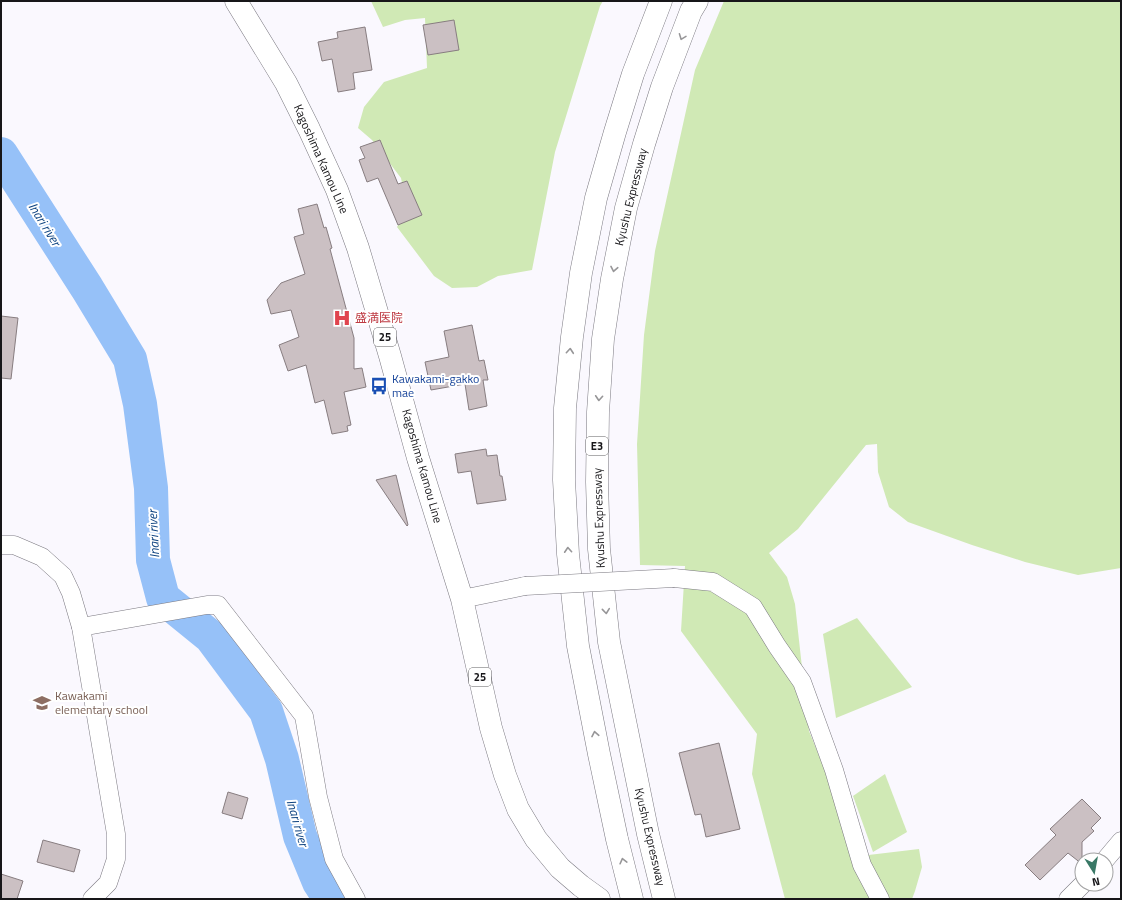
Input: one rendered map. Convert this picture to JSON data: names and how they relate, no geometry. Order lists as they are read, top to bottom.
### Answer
{
  "streets": {
    "main road": [
      "Kagoshima Kamou Line",
      "Kyushu Expressway",
      "25",
      "E3"
    ]
  },
  "water": ["Inari river"],
  "places": {
    "hospital": ["盛満医院"],
    "bus stop": ["Kawakami-gakko mae"],
    "school or university": ["Kawakami elementary school"]
  },
  "north": "bottom"
}
